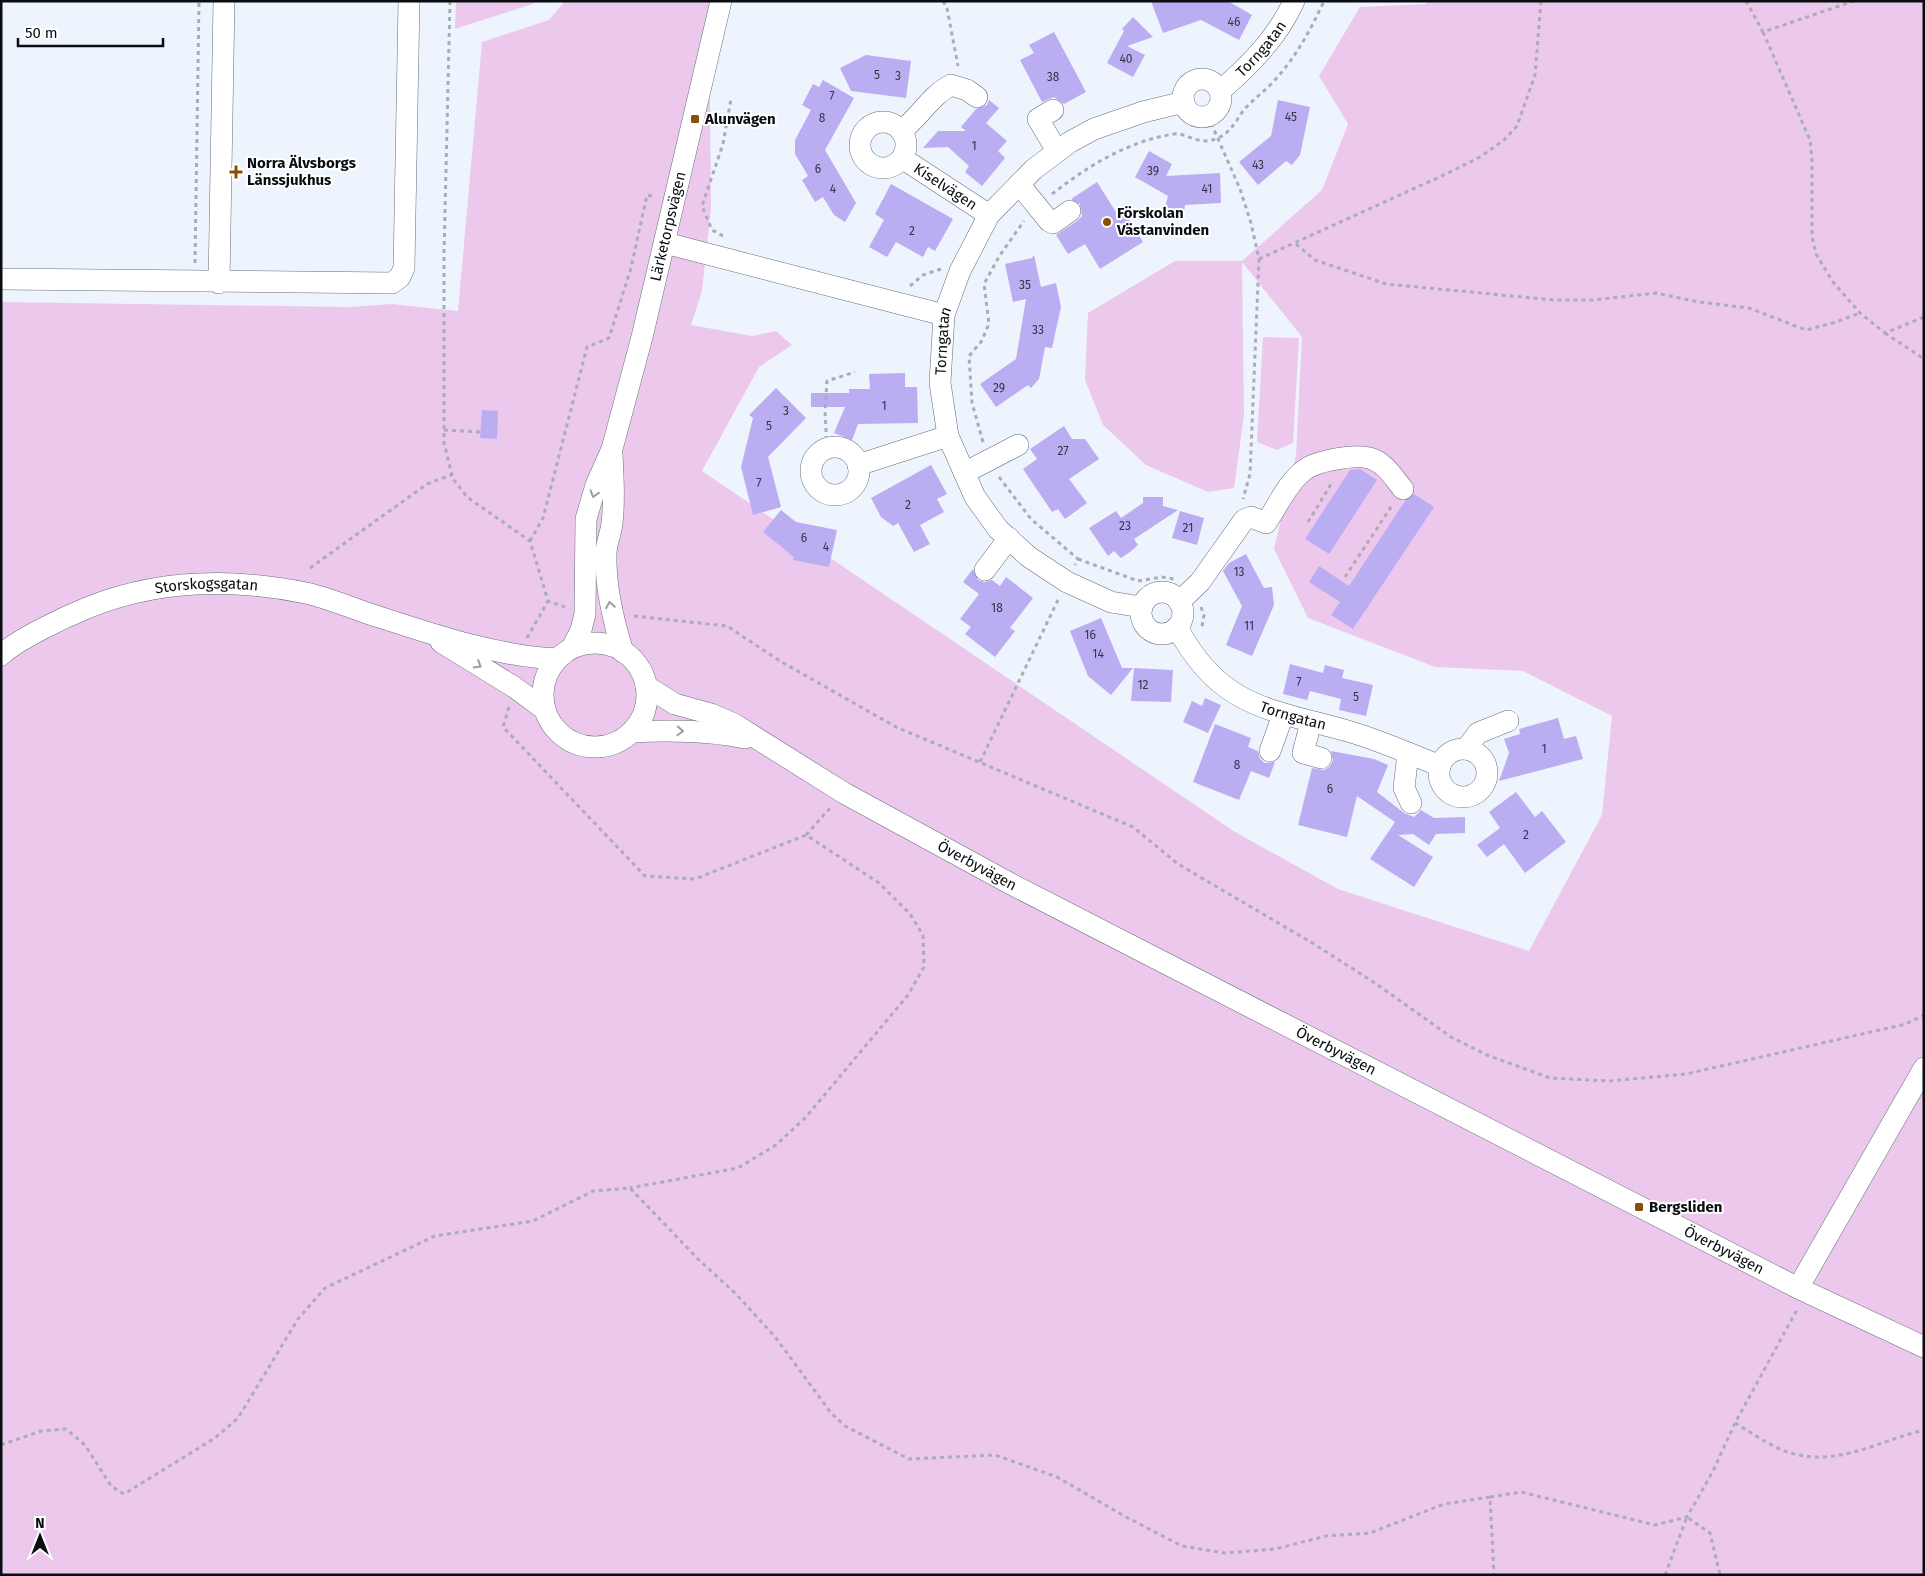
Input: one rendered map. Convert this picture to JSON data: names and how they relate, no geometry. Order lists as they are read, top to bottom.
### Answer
{
  "streets": {
    "street": [
      "Torngatan",
      "Kiselvägen",
      "Lärketorpsvägen",
      "Storskogsgatan",
      "Överbyvägen"
    ]
  },
  "crossings": [
    ["Torngatan", "Kiselvägen"]
  ],
  "places": {
    "transit": ["Alunvägen", "Bergsliden"],
    "health": ["Norra Älvsborgs Länssjukhus"],
    "other": ["Förskolan Västanvinden"]
  },
  "house_numbers": [
    "46",
    "40",
    "5",
    "3",
    "38",
    "7",
    "45",
    "8",
    "1",
    "43",
    "6",
    "39",
    "4",
    "41",
    "2",
    "35",
    "33",
    "29",
    "1",
    "3",
    "5",
    "27",
    "7",
    "2",
    "23",
    "21",
    "6",
    "4",
    "13",
    "18",
    "11",
    "16",
    "14",
    "7",
    "12",
    "5",
    "1",
    "8",
    "6",
    "2"
  ],
  "scale_bar": "50 m",
  "north": "top"
}
